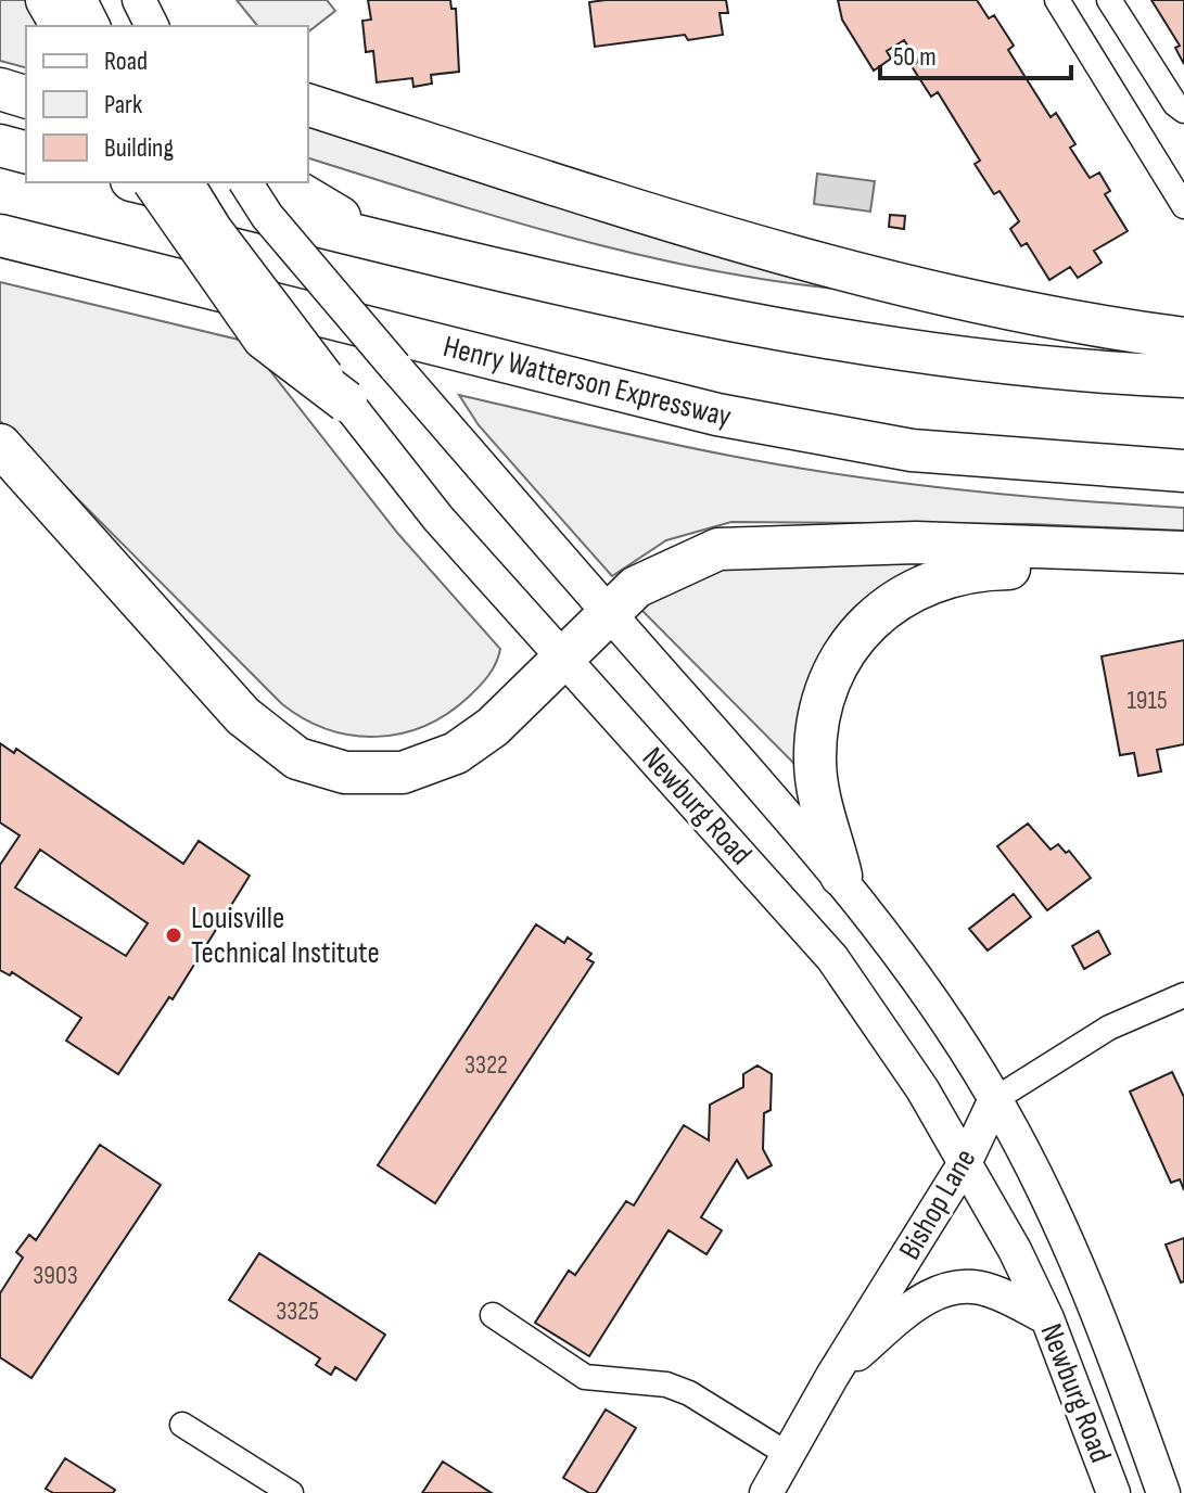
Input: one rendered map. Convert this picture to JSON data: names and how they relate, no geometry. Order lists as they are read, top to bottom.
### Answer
{
  "streets": {
    "highway": ["Henry Watterson Expressway"],
    "main road": ["Newburg Road", "Bishop Lane"]
  },
  "crossings": [
    ["Newburg Road", "Bishop Lane"]
  ],
  "places": ["Louisville Technical Institute"],
  "house_numbers": [
    "1915",
    "3322",
    "3903",
    "3325"
  ],
  "legend": ["Road", "Park", "Building"],
  "scale_bar": "50 m"
}
